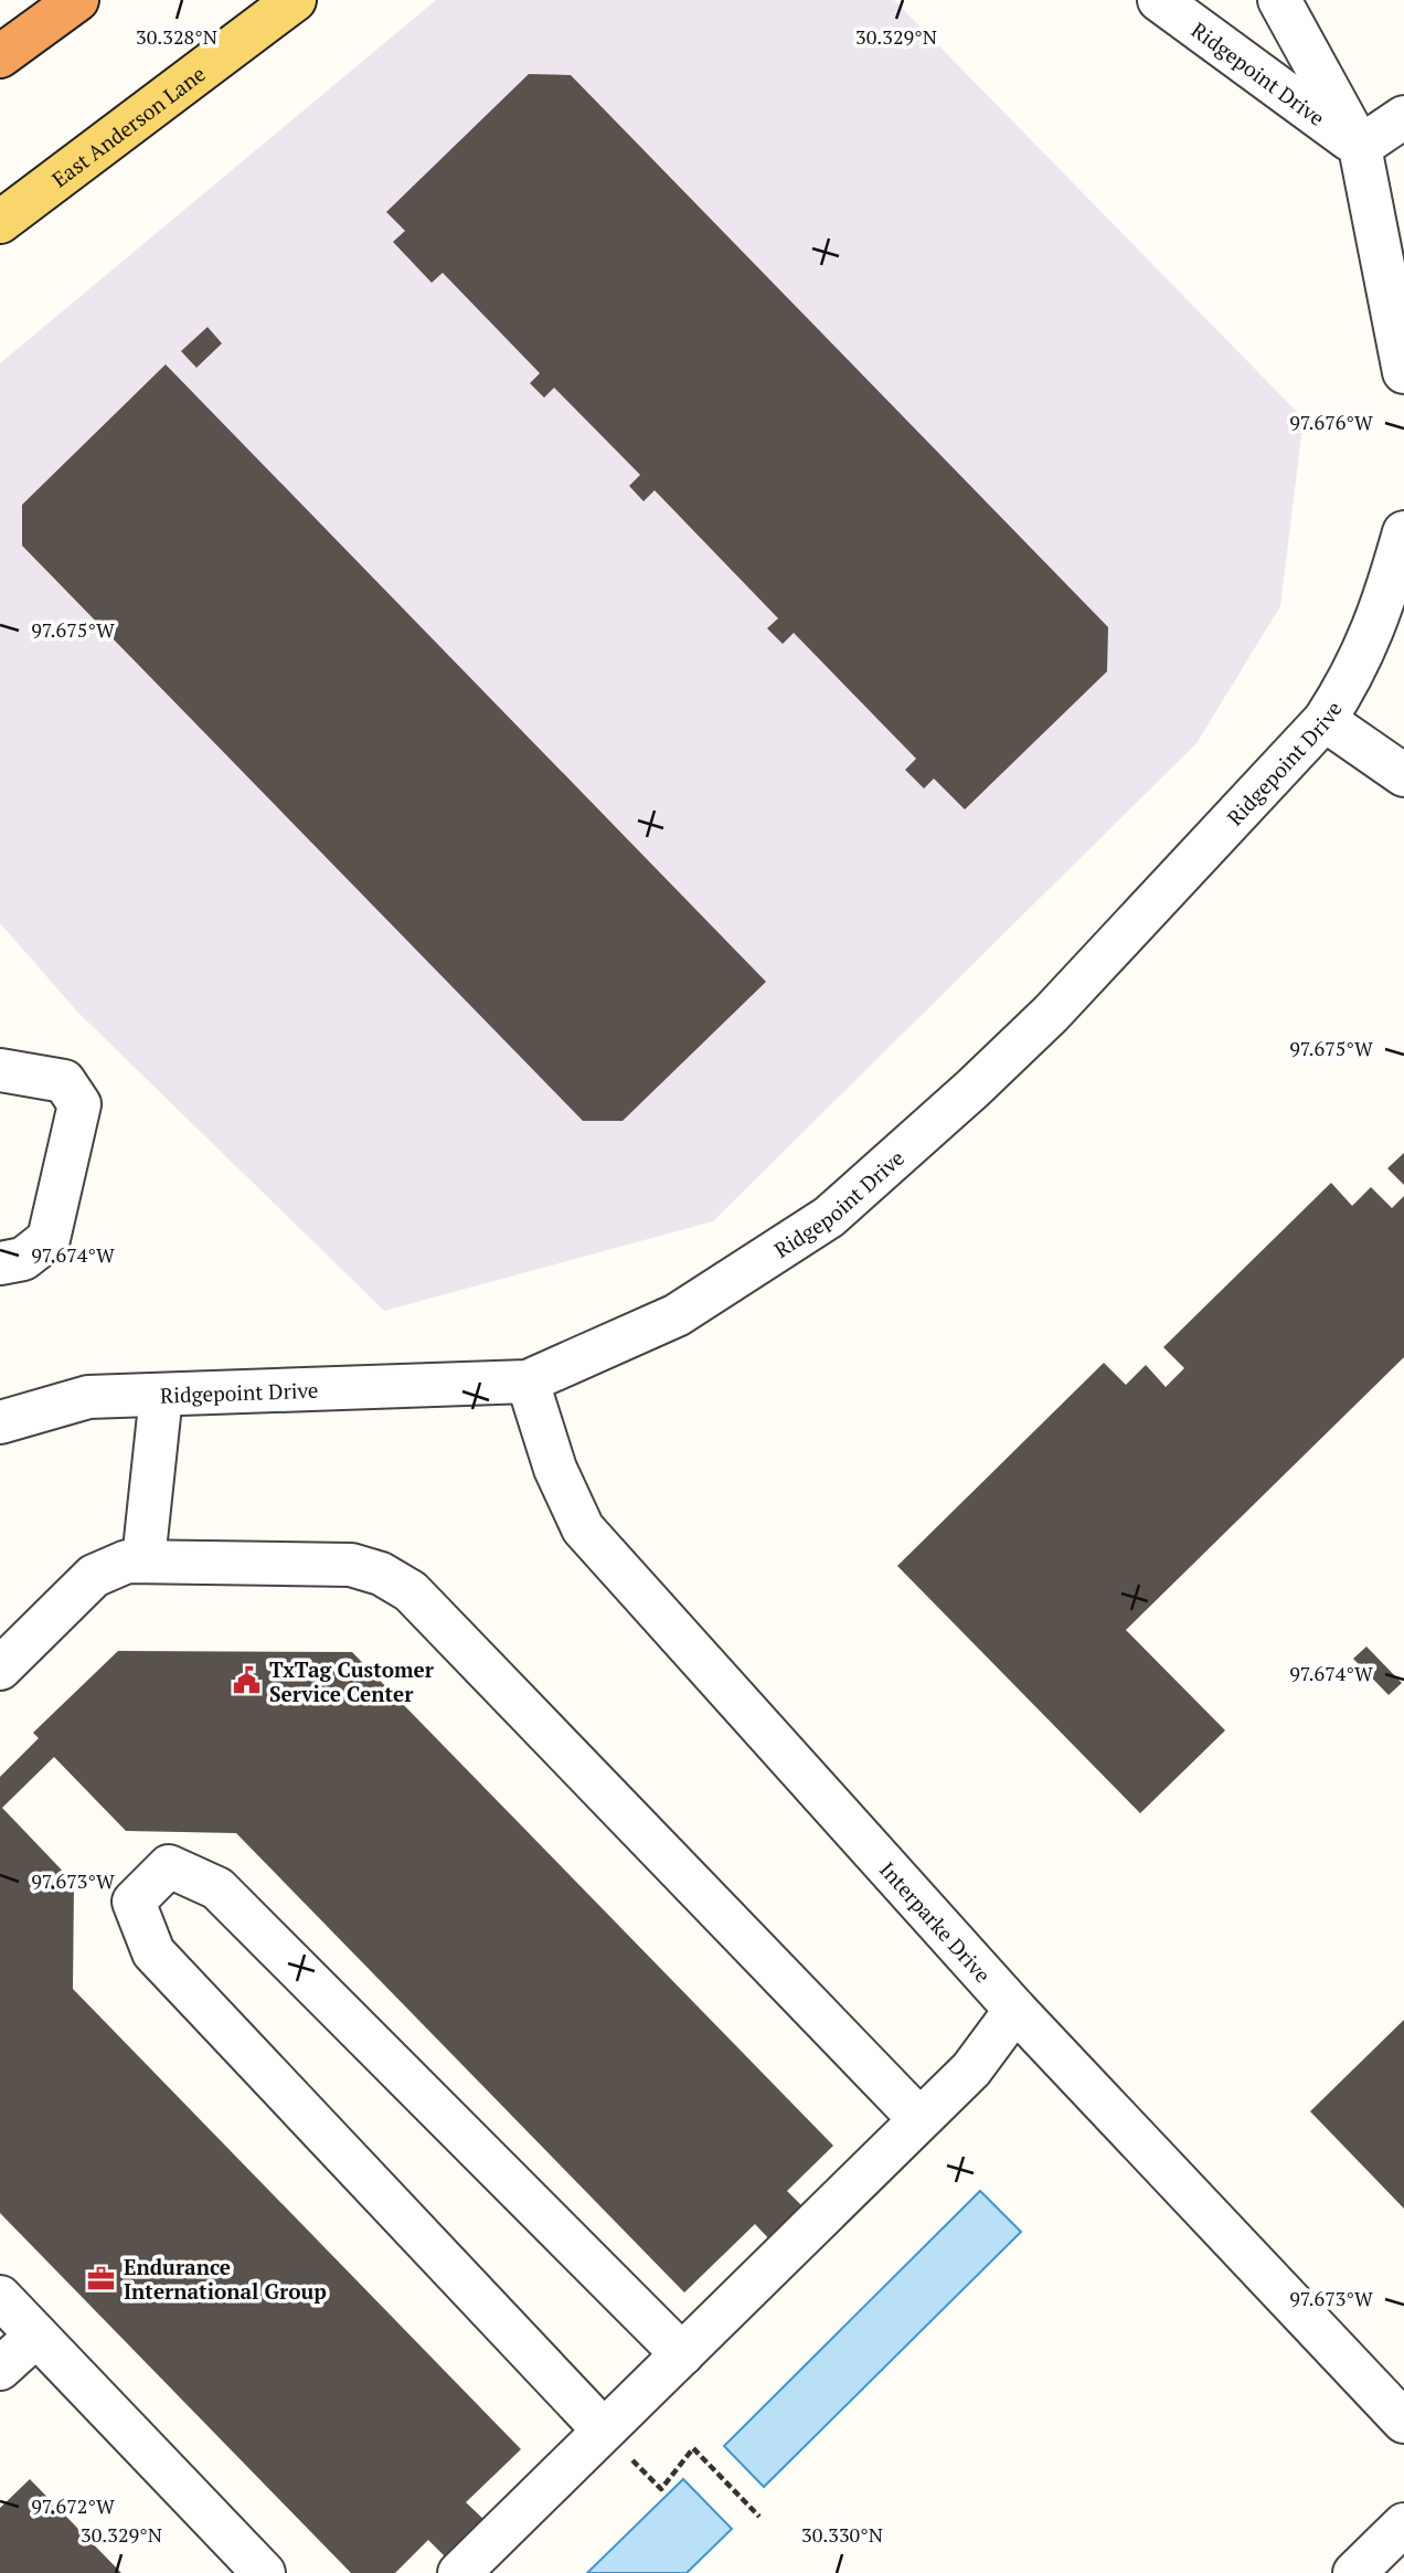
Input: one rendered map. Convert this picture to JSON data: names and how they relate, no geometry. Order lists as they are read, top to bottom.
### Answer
{
  "streets": {
    "main road": ["East Anderson Lane"],
    "street": ["Ridgepoint Drive", "Interparke Drive"]
  },
  "crossings": [
    ["Ridgepoint Drive", "Interparke Drive"]
  ],
  "places": {
    "public building": ["TxTag Customer Service Center"],
    "office": ["Endurance International Group"]
  },
  "coordinates": [
    "30.328°N",
    "30.329°N",
    "97.676°W",
    "97.675°W",
    "97.674°W",
    "97.673°W",
    "97.672°W",
    "30.330°N"
  ]
}
